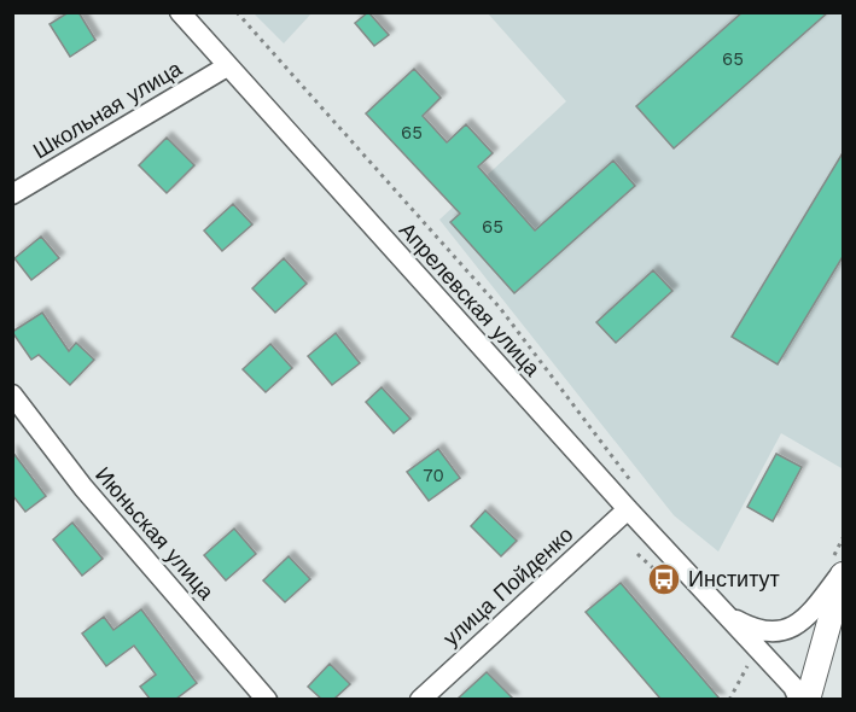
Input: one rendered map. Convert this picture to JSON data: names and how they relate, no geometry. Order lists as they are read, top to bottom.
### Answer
{
  "streets": {
    "street": [
      "Школьная улица",
      "Апрелевская улица",
      "Июньская улица",
      "улица Пойденко"
    ]
  },
  "crossings": [
    ["Школьная улица", "Апрелевская улица"],
    ["Апрелевская улица", "улица Пойденко"]
  ],
  "places": {
    "bus stop": ["Институт"]
  },
  "house_numbers": [
    "65",
    "65",
    "65",
    "70"
  ]
}
